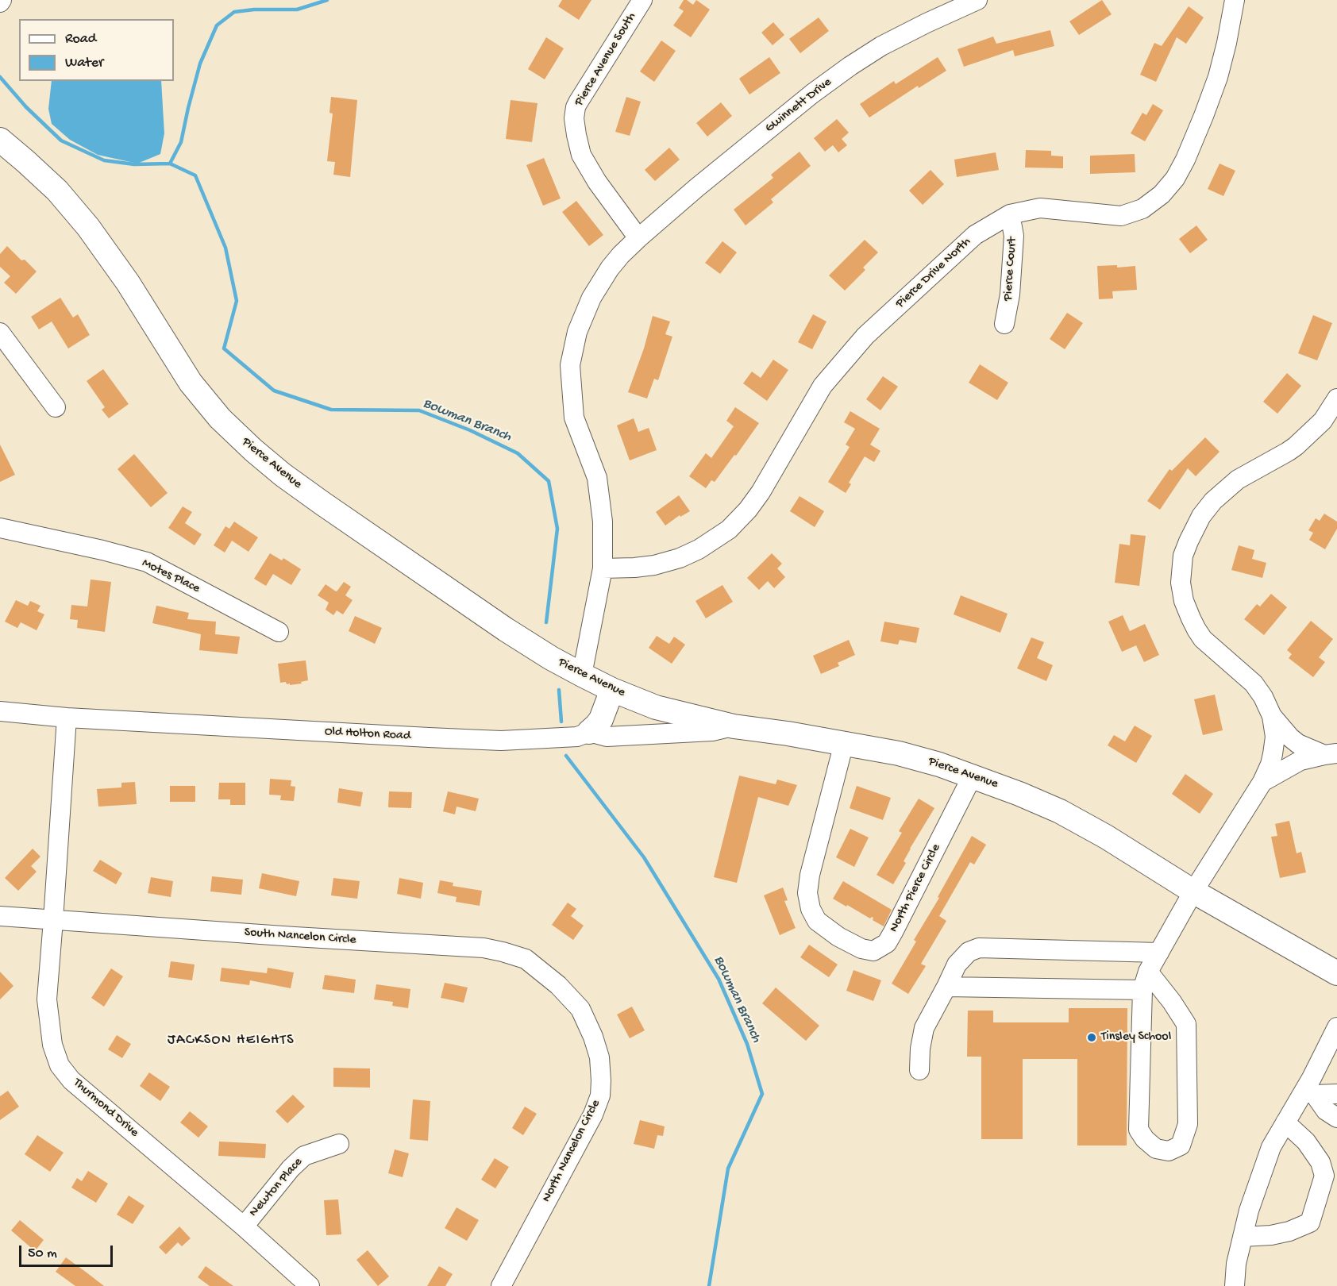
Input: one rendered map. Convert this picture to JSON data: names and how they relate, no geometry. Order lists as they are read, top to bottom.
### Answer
{
  "streets": {
    "main road": ["Pierce Avenue"],
    "street": [
      "Pierce Avenue South",
      "Gwinnett Drive",
      "Pierce Court",
      "Pierce Drive North",
      "Motes Place",
      "Old Holton Road",
      "North Pierce Circle",
      "South Nancelon Circle",
      "Thurmond Drive",
      "North Nancelon Circle",
      "Newton Place"
    ]
  },
  "crossings": [
    ["Pierce Avenue South", "Gwinnett Drive"],
    ["Pierce Court", "Pierce Drive North"],
    ["Pierce Avenue", "Old Holton Road"],
    ["Pierce Avenue", "North Pierce Circle"],
    ["Old Holton Road", "Thurmond Drive"],
    ["South Nancelon Circle", "Thurmond Drive"],
    ["South Nancelon Circle", "North Nancelon Circle"],
    ["Thurmond Drive", "Newton Place"]
  ],
  "districts": ["JACKSON HEIGHTS"],
  "water": ["Bowman Branch"],
  "places": ["Tinsley School"],
  "legend": ["Road", "Water"],
  "scale_bar": "50 m"
}
